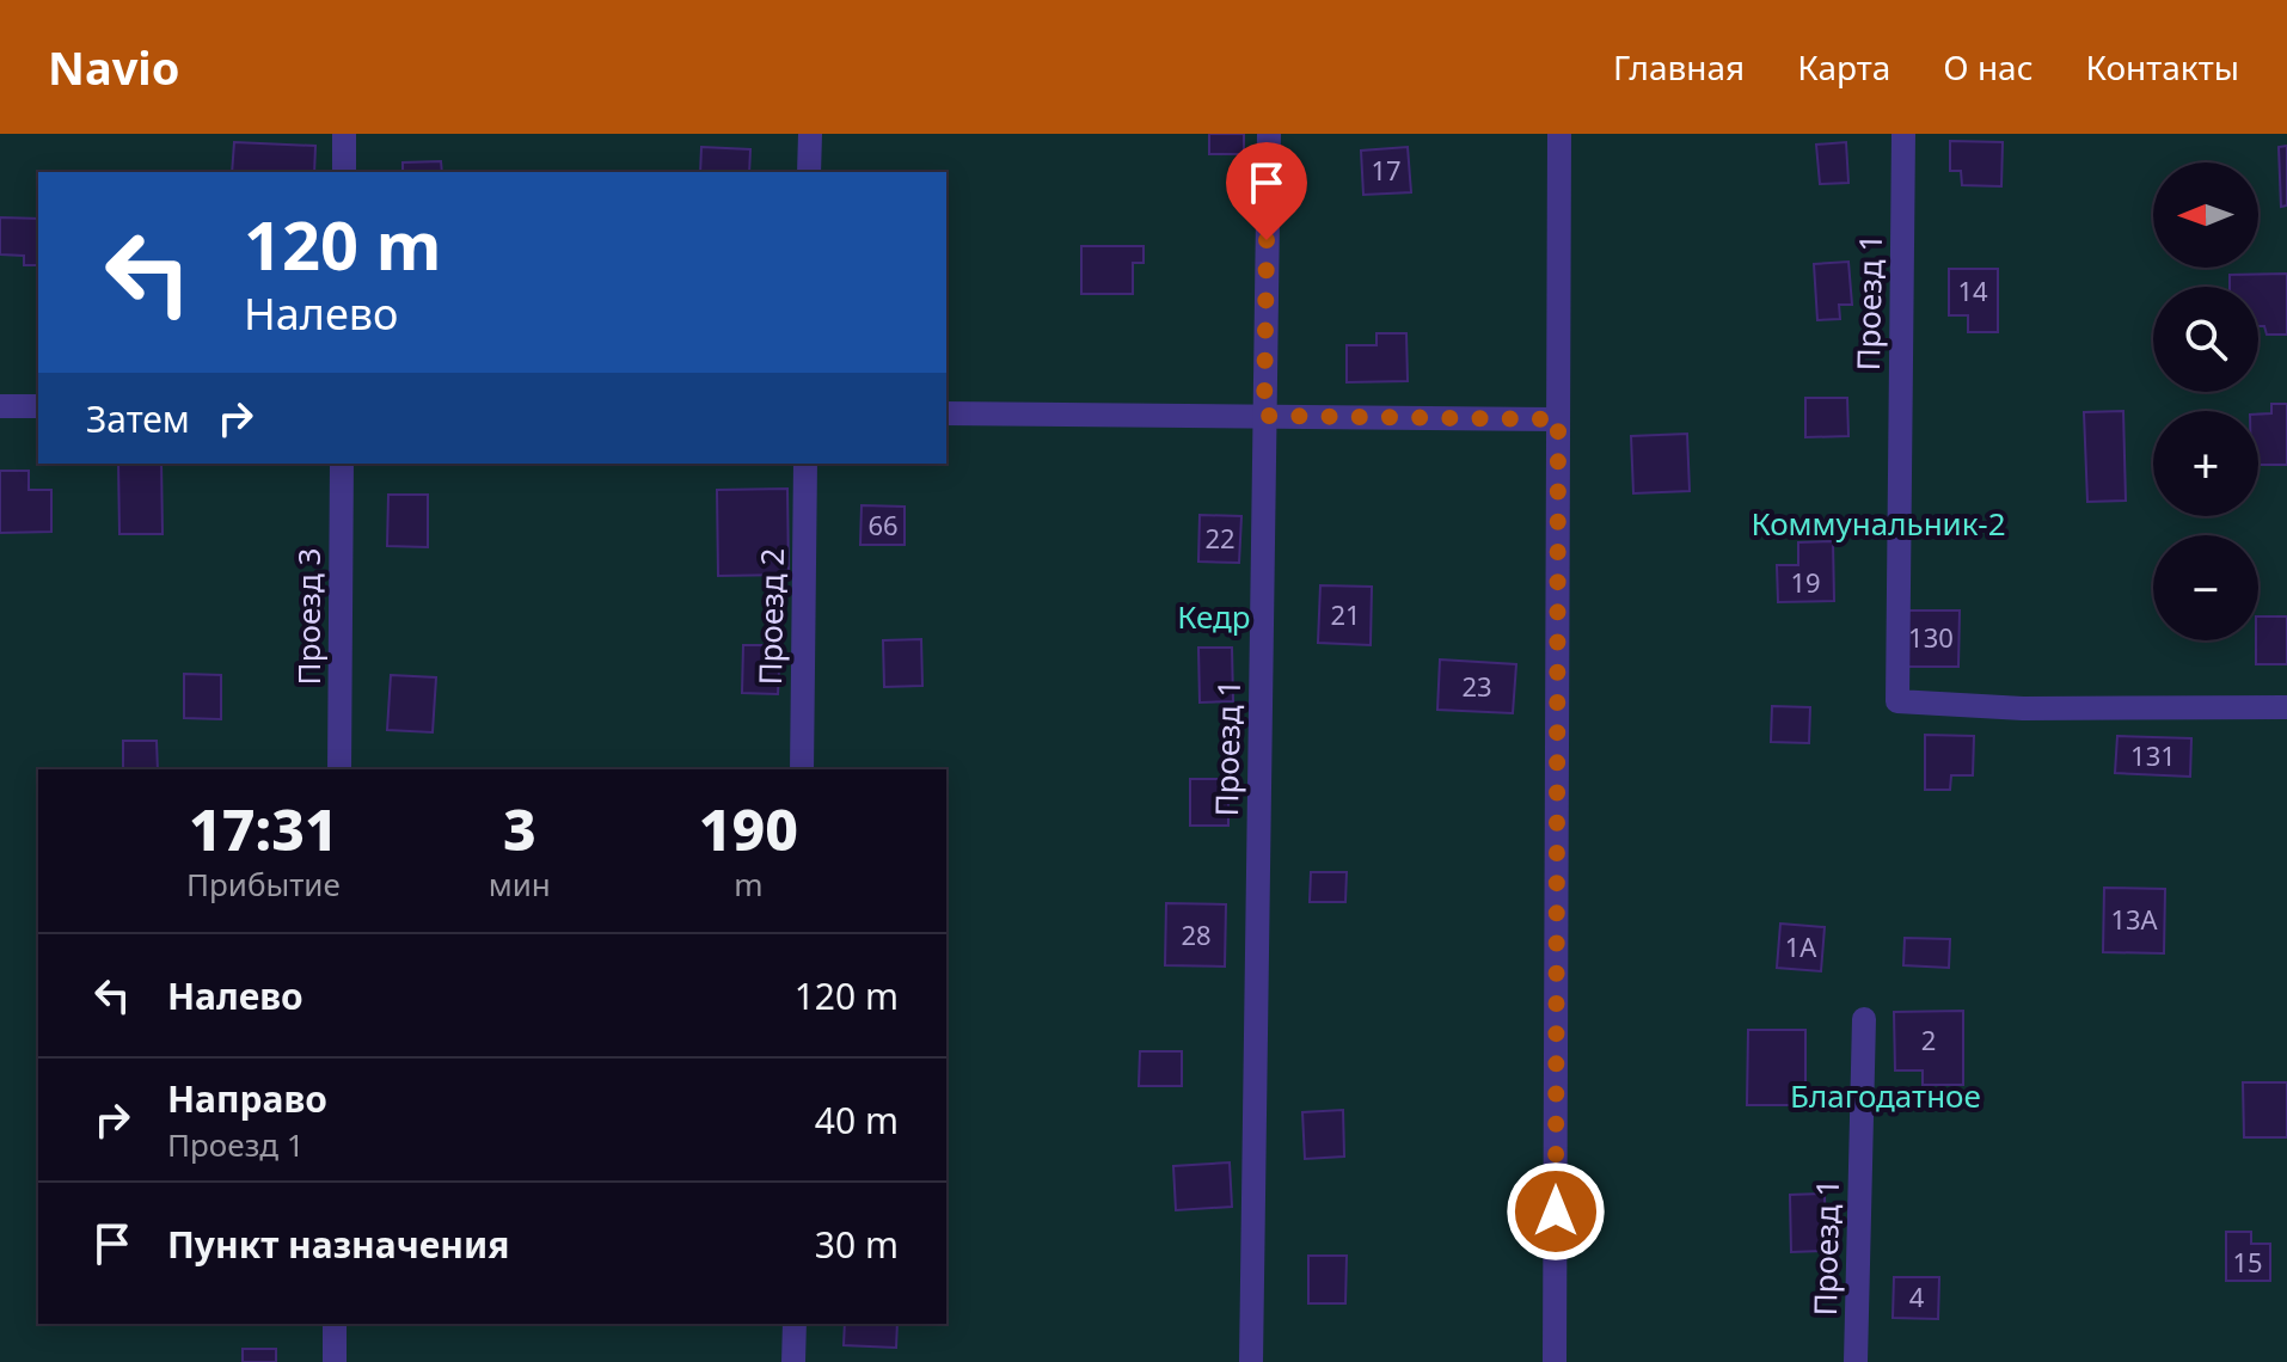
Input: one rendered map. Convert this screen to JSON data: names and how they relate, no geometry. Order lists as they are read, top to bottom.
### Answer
{
  "streets": {
    "street": ["Проезд 1", "Проезд 3", "Проезд 2"]
  },
  "parks": ["Коммунальник-2", "Кедр", "Благодатное"],
  "house_numbers": [
    "17",
    "14",
    "66",
    "22",
    "19",
    "21",
    "130",
    "23",
    "131",
    "13А",
    "28",
    "1А",
    "2",
    "15",
    "4"
  ],
  "north": "left",
  "page": {
    "header": "Navio",
    "nav": [
      "Главная",
      "Карта",
      "О нас",
      "Контакты"
    ],
    "map_buttons": ["+", "−"],
    "turn": ["120 m", "Налево"],
    "then": "Затем",
    "eta": [
      "17:31",
      "Прибытие",
      "3",
      "мин",
      "190",
      "m"
    ],
    "list": [
      {
        "name": "Налево",
        "value": "120 m"
      },
      {
        "name": "Направо",
        "note": "Проезд 1",
        "value": "40 m"
      },
      {
        "name": "Пункт назначения",
        "value": "30 m"
      }
    ]
  }
}
